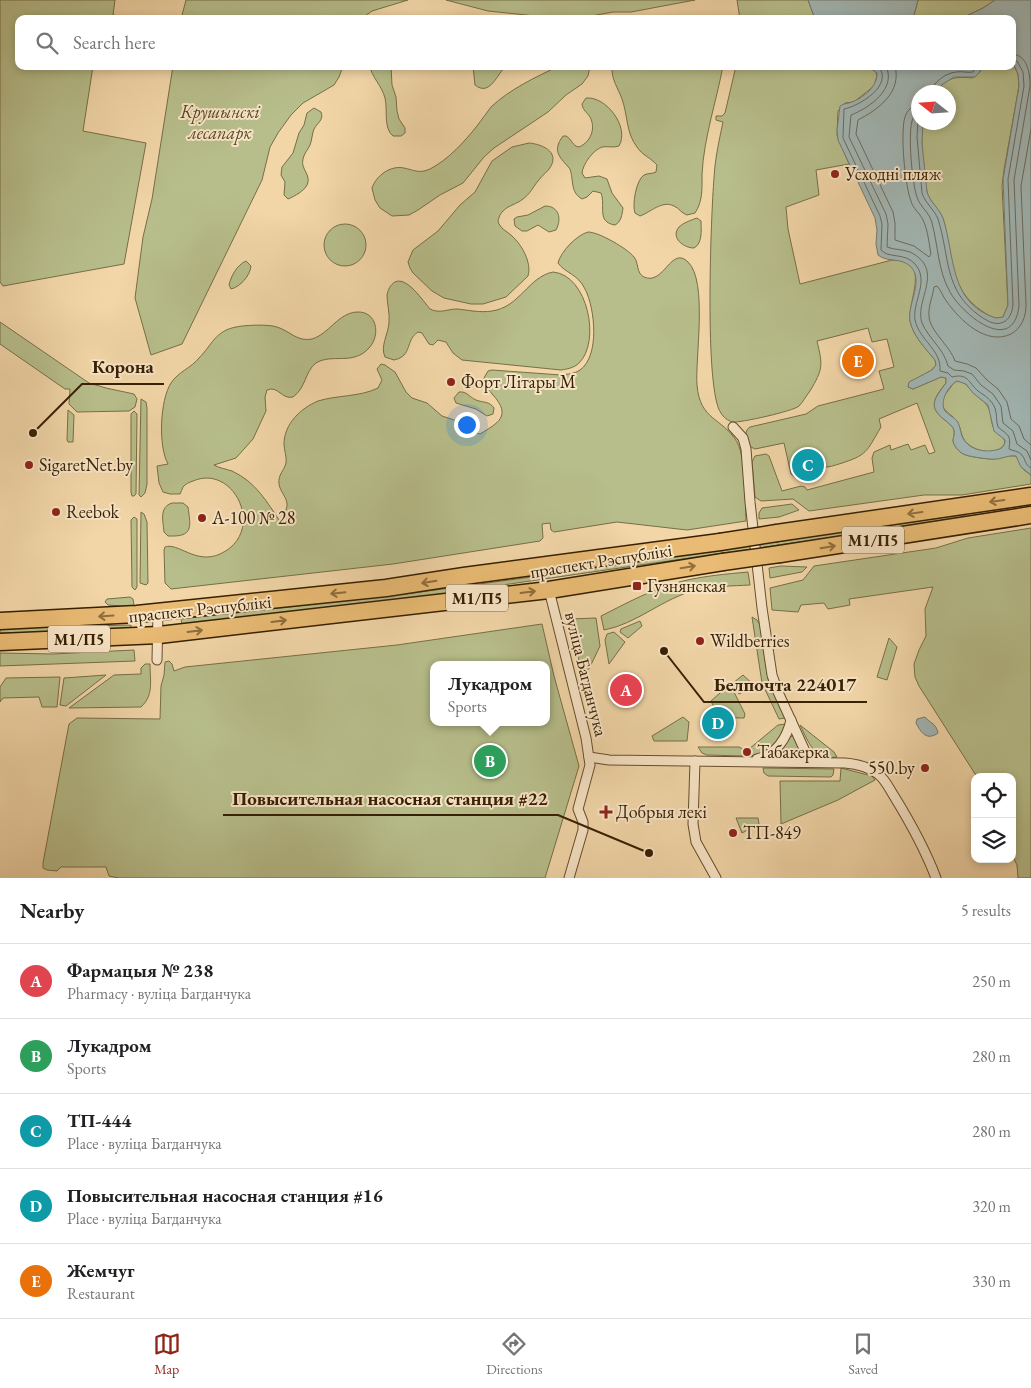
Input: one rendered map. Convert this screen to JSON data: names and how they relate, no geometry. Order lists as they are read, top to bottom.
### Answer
{
  "streets": {
    "highway": ["М1/П5", "праспект Рэспублікі"],
    "street": ["вуліца Багданчука"]
  },
  "crossings": [
    ["праспект Рэспублікі", "вуліца Багданчука"]
  ],
  "parks": ["Крушынскі лесапарк"],
  "places": {
    "other": [
      "Усходні пляж",
      "Форт Літары М",
      "Корона",
      "SigaretNet.by",
      "Reebok",
      "А-100 № 28",
      "Wildberries",
      "Белпочта 224017",
      "Табакерка",
      "550.by",
      "ТП-849",
      "Повысительная насосная станция #22"
    ],
    "transit": ["Гузнянская"],
    "health": ["Добрыя лекі"]
  },
  "north": "left",
  "page": {
    "search": "Search here",
    "pins": [
      "E",
      "C",
      "A",
      "D",
      "B"
    ],
    "popup": ["Лукадром", "Sports"],
    "heading": ["Nearby", "5 results"],
    "list": [
      {
        "mark": "A",
        "name": "Фармацыя № 238",
        "note": "Pharmacy · вуліца Багданчука",
        "value": "250 m"
      },
      {
        "mark": "B",
        "name": "Лукадром",
        "note": "Sports",
        "value": "280 m"
      },
      {
        "mark": "C",
        "name": "ТП-444",
        "note": "Place · вуліца Багданчука",
        "value": "280 m"
      },
      {
        "mark": "D",
        "name": "Повысительная насосная станция #16",
        "note": "Place · вуліца Багданчука",
        "value": "320 m"
      },
      {
        "mark": "E",
        "name": "Жемчуг",
        "note": "Restaurant",
        "value": "330 m"
      }
    ],
    "nav": ["Map", "Directions", "Saved"]
  }
}
